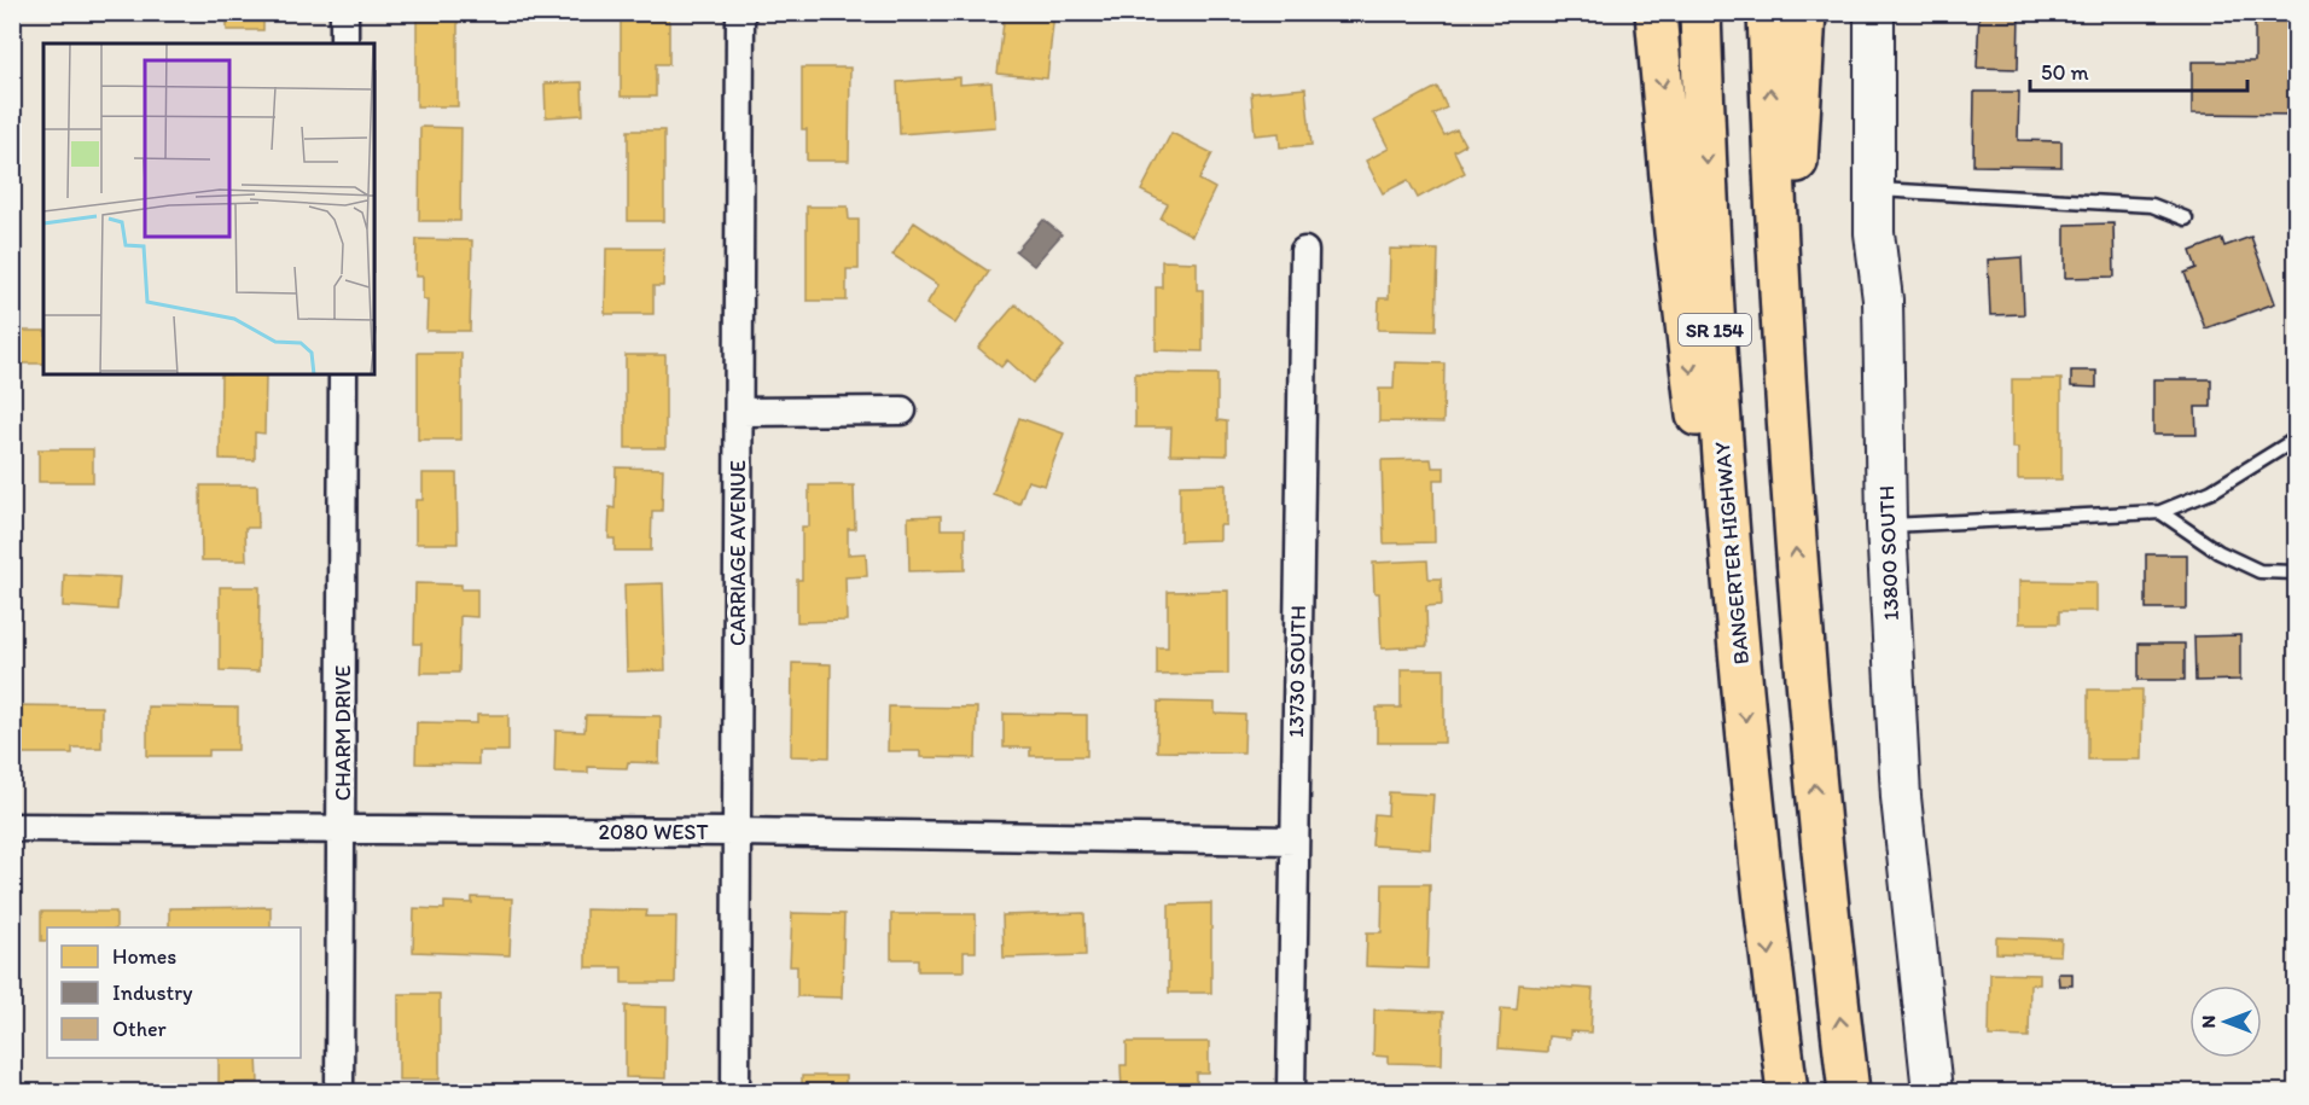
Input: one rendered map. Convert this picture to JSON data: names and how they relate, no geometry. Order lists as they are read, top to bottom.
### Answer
{
  "streets": {
    "highway": ["SR 154", "BANGERTER HIGHWAY"],
    "street": [
      "CARRIAGE AVENUE",
      "13800 SOUTH",
      "13730 SOUTH",
      "CHARM DRIVE",
      "2080 WEST"
    ]
  },
  "crossings": [
    ["CARRIAGE AVENUE", "2080 WEST"],
    ["13730 SOUTH", "2080 WEST"],
    ["CHARM DRIVE", "2080 WEST"]
  ],
  "legend": ["Homes", "Industry", "Other"],
  "scale_bar": "50 m",
  "north": "left"
}
